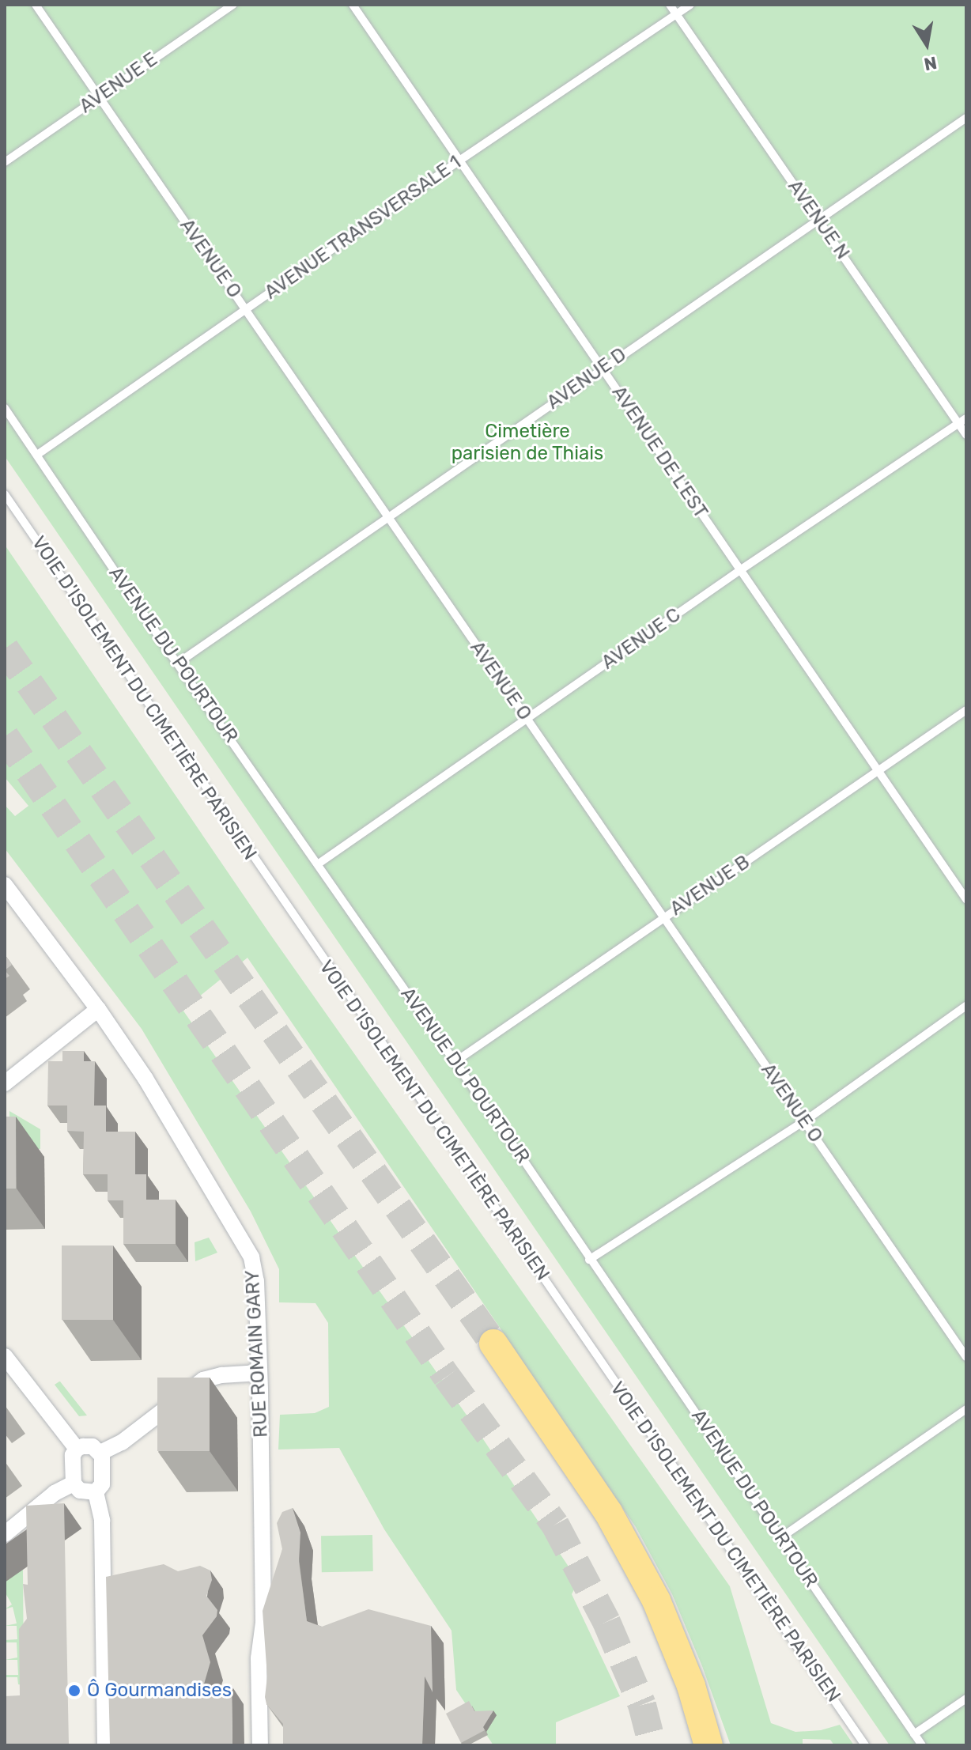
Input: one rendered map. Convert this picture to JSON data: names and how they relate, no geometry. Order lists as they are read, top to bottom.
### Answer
{
  "streets": {
    "street": ["RUE ROMAIN GARY"],
    "lane": [
      "AVENUE E",
      "AVENUE N",
      "AVENUE TRANSVERSALE 1",
      "AVENUE O",
      "AVENUE D",
      "AVENUE DE L'EST",
      "AVENUE C",
      "AVENUE DU POURTOUR",
      "VOIE D'ISOLEMENT DU CIMETIÈRE PARISIEN",
      "AVENUE B"
    ]
  },
  "crossings": [
    ["AVENUE E", "AVENUE O"],
    ["AVENUE N", "AVENUE TRANSVERSALE 1"],
    ["AVENUE N", "AVENUE D"],
    ["AVENUE N", "AVENUE C"],
    ["AVENUE TRANSVERSALE 1", "AVENUE O"],
    ["AVENUE TRANSVERSALE 1", "AVENUE DE L'EST"],
    ["AVENUE TRANSVERSALE 1", "AVENUE DU POURTOUR"],
    ["AVENUE O", "AVENUE D"],
    ["AVENUE O", "AVENUE C"],
    ["AVENUE O", "AVENUE B"],
    ["AVENUE D", "AVENUE DE L'EST"],
    ["AVENUE D", "AVENUE DU POURTOUR"],
    ["AVENUE DE L'EST", "AVENUE C"],
    ["AVENUE DE L'EST", "AVENUE B"],
    ["AVENUE C", "AVENUE DU POURTOUR"],
    ["AVENUE DU POURTOUR", "AVENUE B"]
  ],
  "parks": ["Cimetière parisien de Thiais"],
  "places": ["Ô Gourmandises"],
  "north": "bottom"
}
